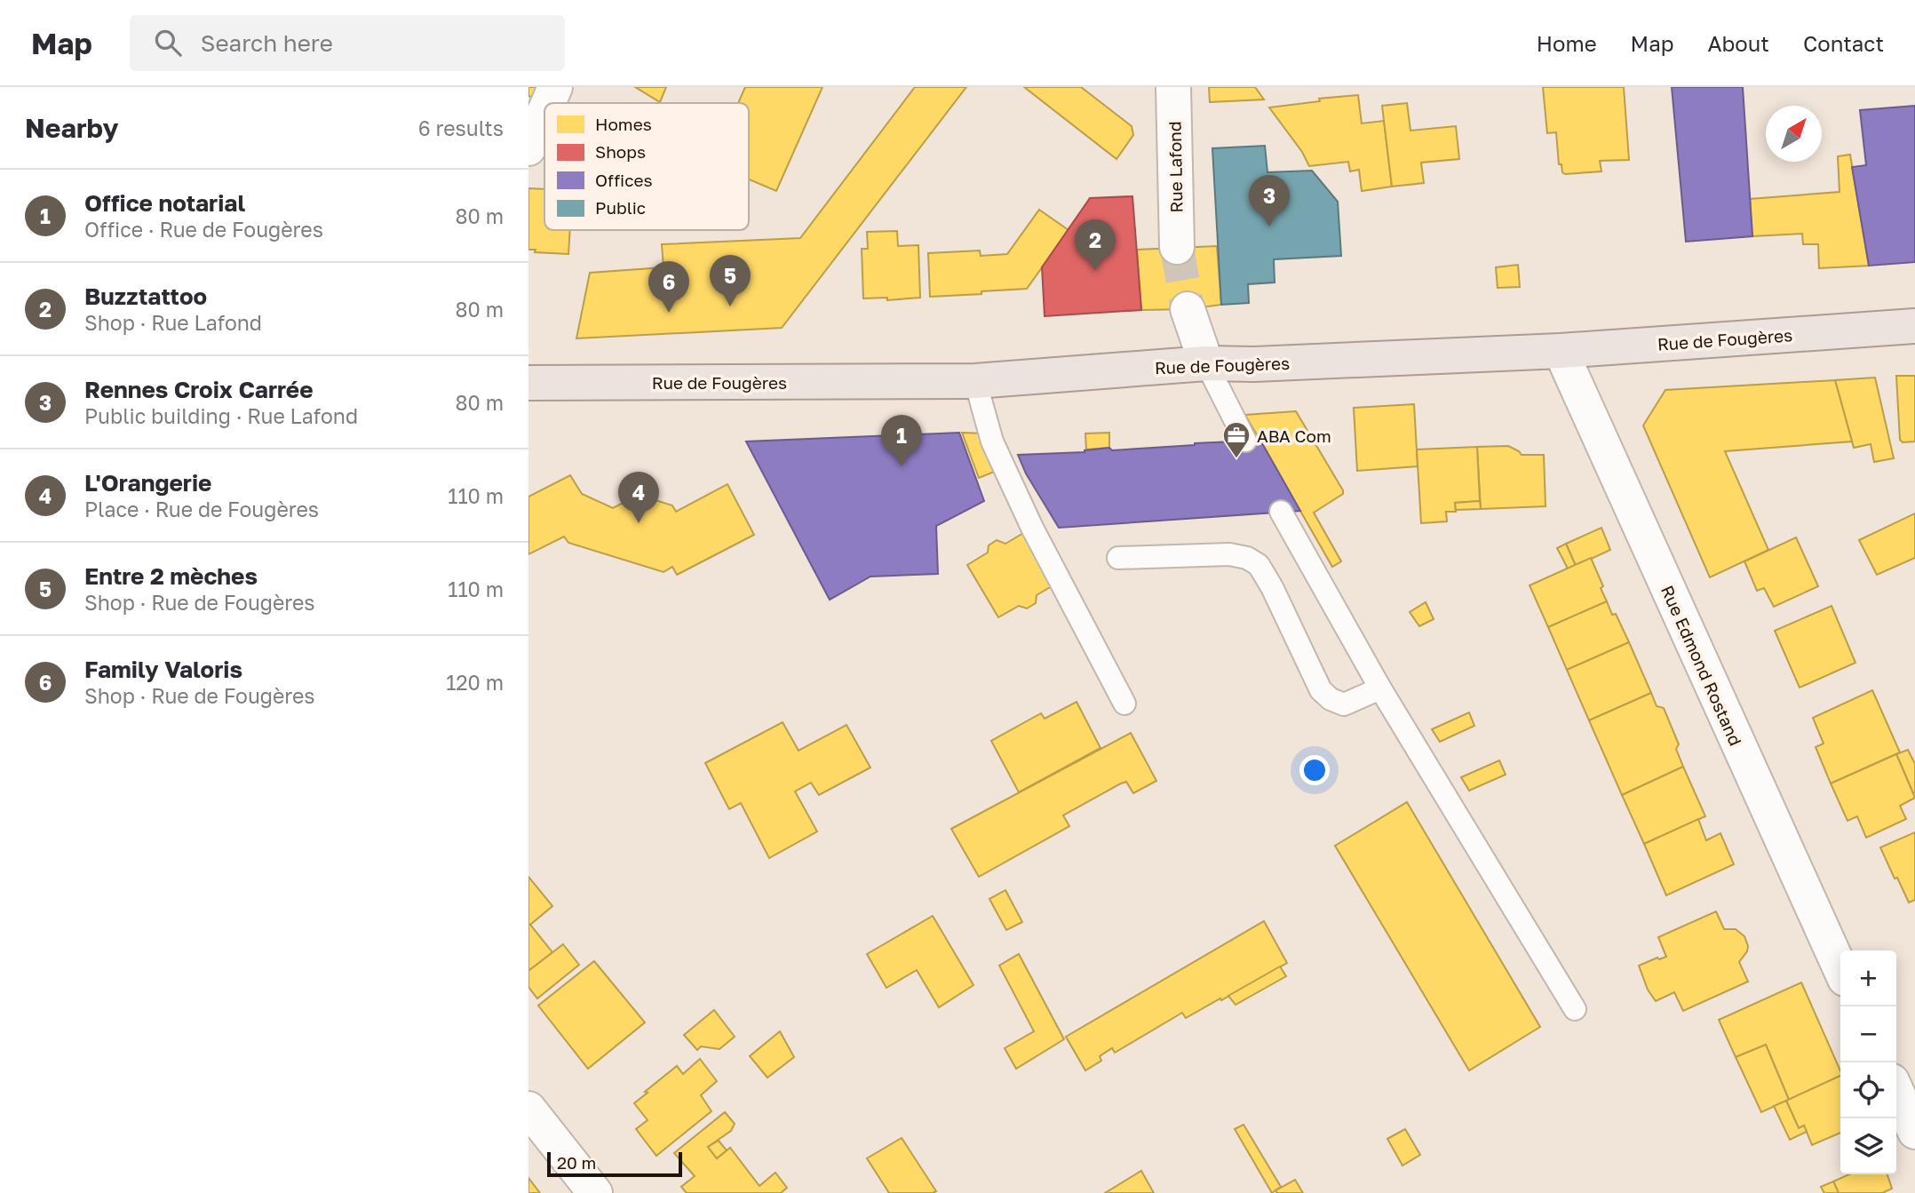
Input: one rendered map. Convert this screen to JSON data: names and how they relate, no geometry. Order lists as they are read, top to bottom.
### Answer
{
  "streets": {
    "main road": ["Rue de Fougères"],
    "street": ["Rue Lafond", "Rue Edmond Rostand"]
  },
  "crossings": [
    ["Rue de Fougères", "Rue Edmond Rostand"]
  ],
  "places": {
    "office": ["ABA Com"]
  },
  "legend": [
    "Homes",
    "Shops",
    "Offices",
    "Public"
  ],
  "scale_bar": "20 m",
  "north": "top right",
  "page": {
    "header": "Map",
    "search": "Search here",
    "nav": [
      "Home",
      "Map",
      "About",
      "Contact"
    ],
    "heading": ["Nearby", "6 results"],
    "list": [
      {
        "mark": "1",
        "name": "Office notarial",
        "note": "Office · Rue de Fougères",
        "value": "80 m"
      },
      {
        "mark": "2",
        "name": "Buzztattoo",
        "note": "Shop · Rue Lafond",
        "value": "80 m"
      },
      {
        "mark": "3",
        "name": "Rennes Croix Carrée",
        "note": "Public building · Rue Lafond",
        "value": "80 m"
      },
      {
        "mark": "4",
        "name": "L'Orangerie",
        "note": "Place · Rue de Fougères",
        "value": "110 m"
      },
      {
        "mark": "5",
        "name": "Entre 2 mèches",
        "note": "Shop · Rue de Fougères",
        "value": "110 m"
      },
      {
        "mark": "6",
        "name": "Family Valoris",
        "note": "Shop · Rue de Fougères",
        "value": "120 m"
      }
    ],
    "pins": [
      "3",
      "2",
      "5",
      "6",
      "1",
      "4"
    ],
    "map_buttons": ["+", "−"],
    "scale": "20 m"
  }
}
